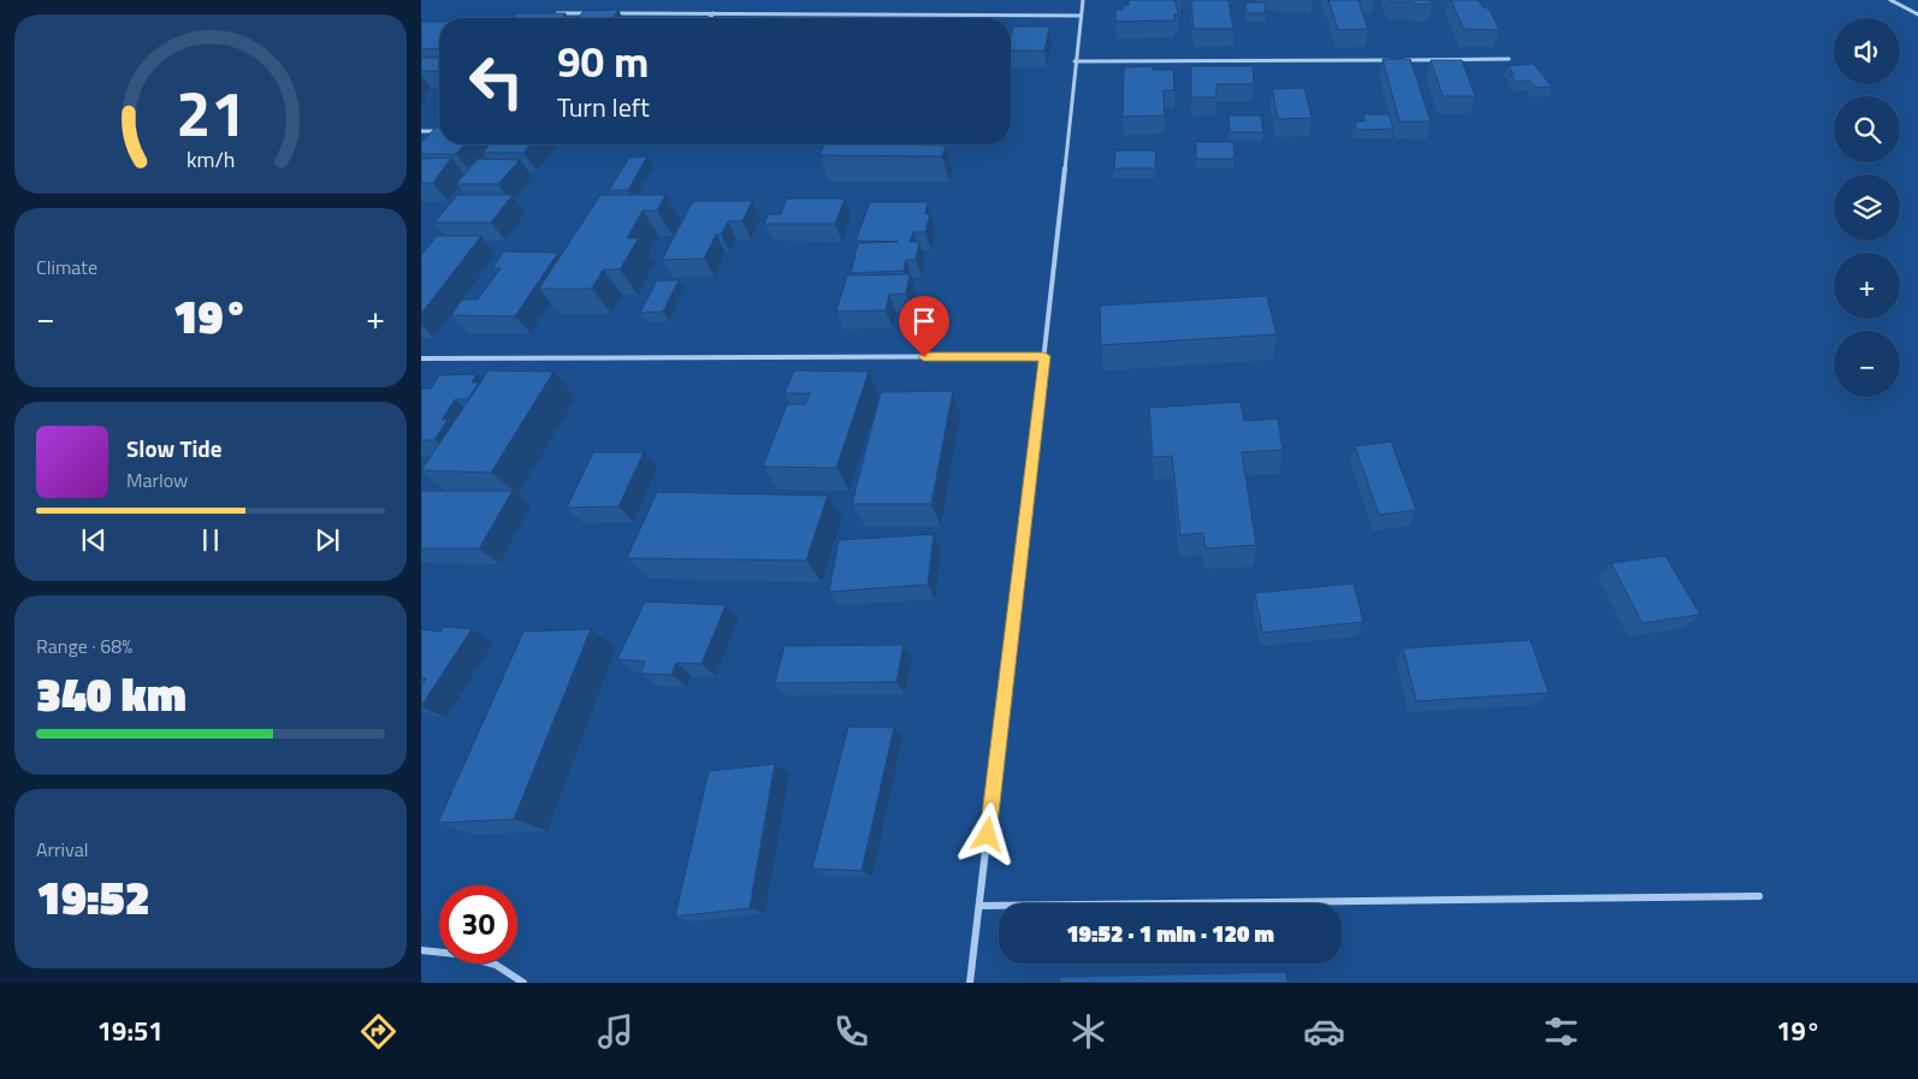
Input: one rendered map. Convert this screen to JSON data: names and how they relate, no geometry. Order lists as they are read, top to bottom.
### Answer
{
  "page": {
    "map_buttons": ["+", "−"],
    "turn": ["90 m", "Turn left"],
    "tile": [
      "Climate",
      ["Range · 68%", "340 km"],
      ["Arrival", "19:52"]
    ],
    "heat": ["−", "19°", "+"],
    "song": ["Slow Tide", "Marlow"],
    "limit": "30",
    "trip": "19:52 · 1 min · 120 m",
    "tabs": ["19:51", "19°"],
    "gauge": ["21", "km/h"]
  }
}
